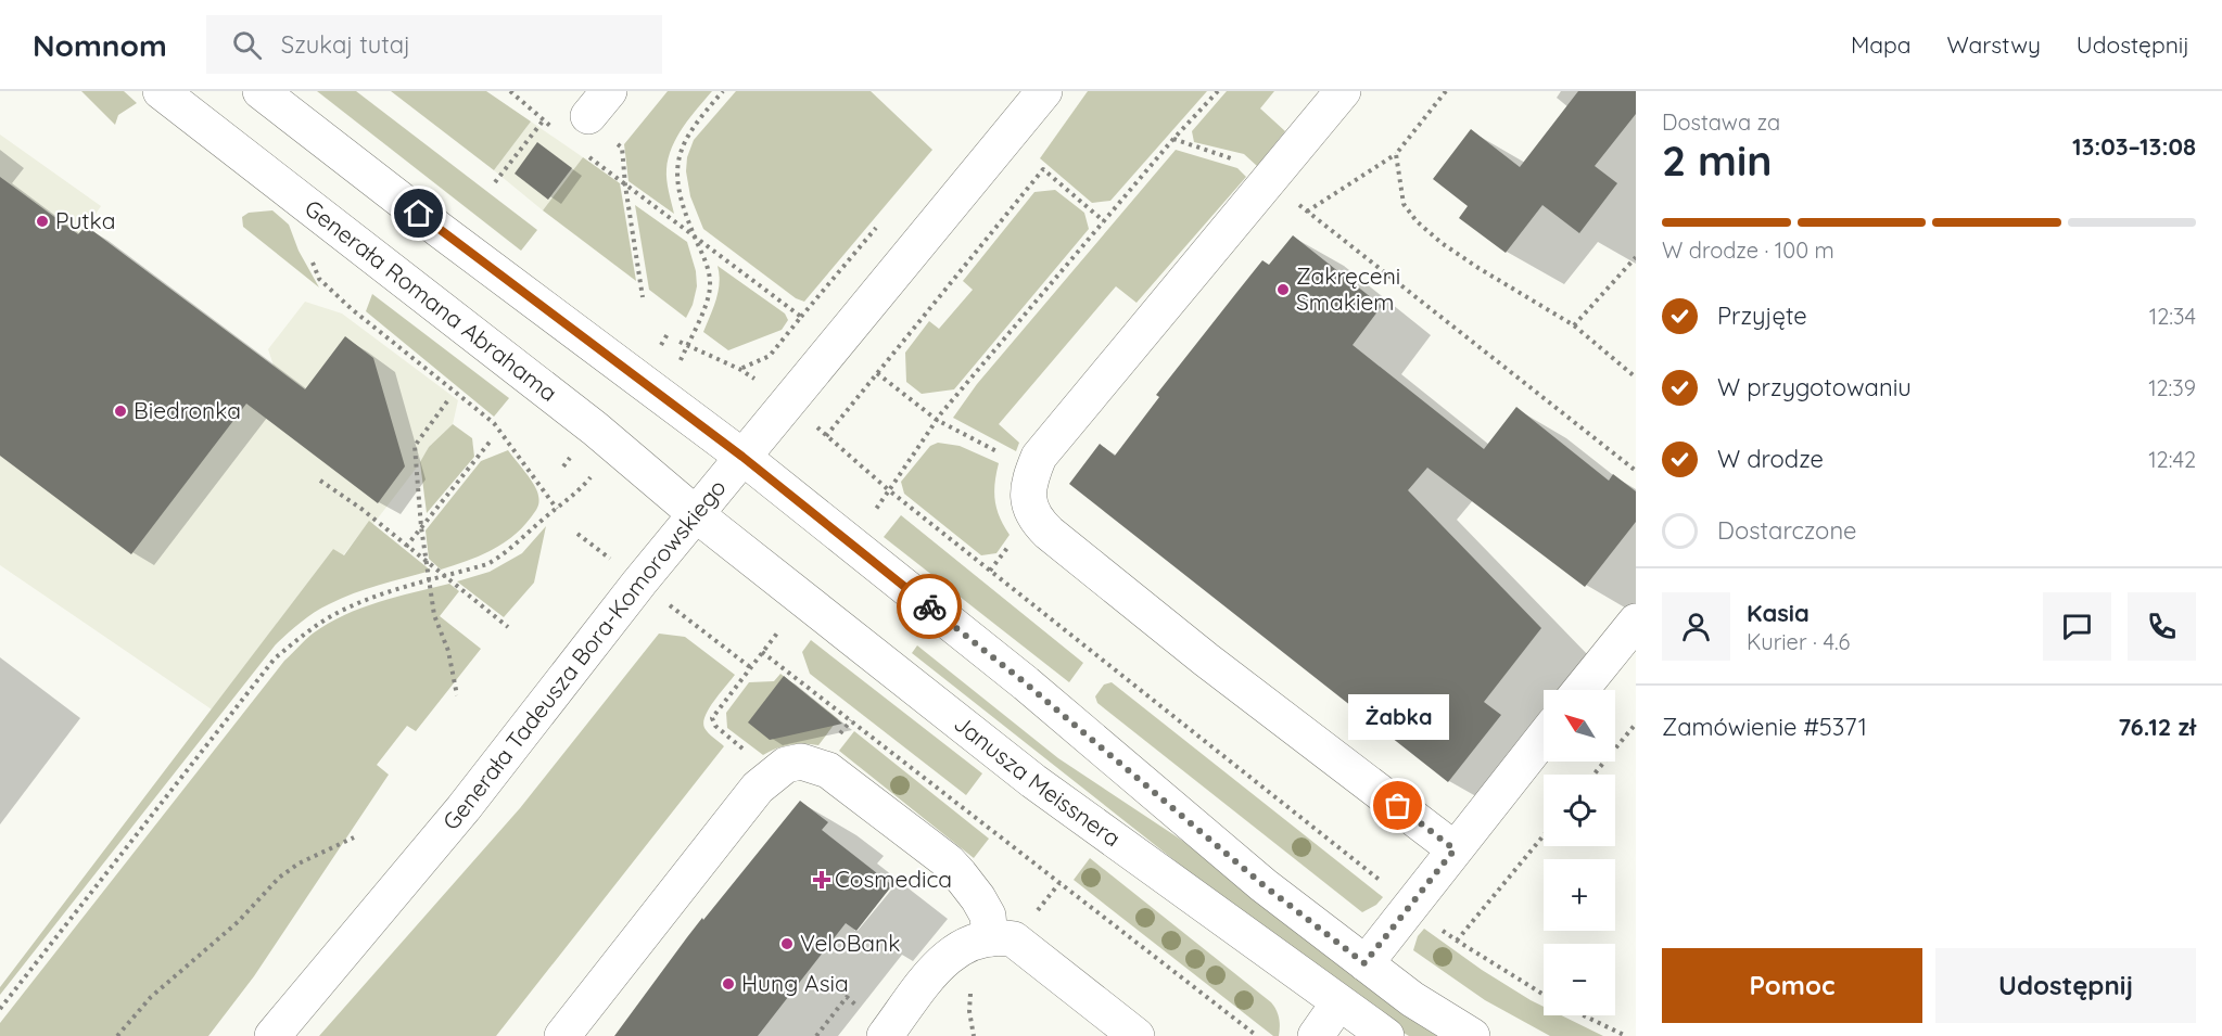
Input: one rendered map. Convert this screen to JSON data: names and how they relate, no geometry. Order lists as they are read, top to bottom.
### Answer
{
  "streets": {
    "street": ["Generała Romana Abrahama", "Generała Tadeusza Bora-Komorowskiego", "Janusza Meissnera"]
  },
  "crossings": [
    ["Generała Romana Abrahama", "Generała Tadeusza Bora-Komorowskiego"],
    ["Generała Romana Abrahama", "Janusza Meissnera"],
    ["Generała Tadeusza Bora-Komorowskiego", "Janusza Meissnera"]
  ],
  "places": {
    "other": [
      "Putka",
      "Zakręceni Smakiem",
      "Biedronka",
      "Żabka",
      "VeloBank",
      "Hung Asia"
    ],
    "health": ["Cosmedica"]
  },
  "north": "top left",
  "page": {
    "header": "Nomnom",
    "search": "Szukaj tutaj",
    "nav": ["Mapa", "Warstwy", "Udostępnij"],
    "heading": ["2 min", "Dostawa za", "13:03–13:08"],
    "panel": [
      "Kasia",
      "Kurier · 4.6",
      "Zamówienie #5371",
      "76.12 zł"
    ],
    "bar": "W drodze · 100 m",
    "list": [
      ["Przyjęte", "12:34"],
      ["W przygotowaniu", "12:39"],
      ["W drodze", "12:42"],
      "Dostarczone"
    ],
    "map_buttons": ["+", "−"],
    "bubble": "Żabka",
    "buttons": ["Pomoc", "Udostępnij"]
  }
}
